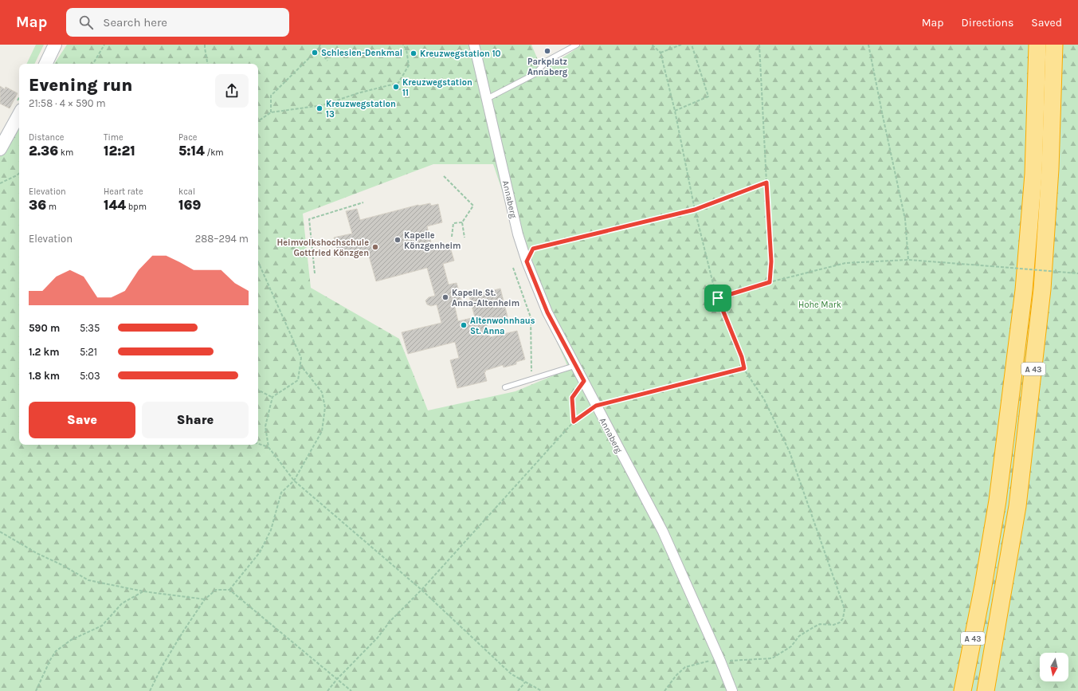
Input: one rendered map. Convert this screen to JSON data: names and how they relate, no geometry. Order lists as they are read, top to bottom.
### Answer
{
  "streets": {
    "highway": ["A 43"],
    "street": ["Annaberg"]
  },
  "parks": ["Hohe Mark"],
  "places": [
    "Parkplatz Annaberg",
    "Schlesien-Denkmal",
    "Kreuzwegstation 10",
    "Kreuzwegstation 11",
    "Kreuzwegstation 13",
    "Kapelle Könzgenheim",
    "Heimvolkshochschule Gottfried Könzgen",
    "Kapelle St. Anna-Altenheim",
    "Altenwohnhaus St. Anna"
  ],
  "north": "bottom",
  "page": {
    "header": "Map",
    "search": "Search here",
    "nav": ["Map", "Directions", "Saved"],
    "heading": ["Evening run", "21:58 · 4 × 590 m"],
    "stats": [
      ["Distance", "2.36 km"],
      ["Time", "12:21"],
      ["Pace", "5:14 /km"],
      ["Elevation", "36 m"],
      ["Heart rate", "144 bpm"],
      ["kcal", "169"]
    ],
    "chart": ["Elevation", "288–294 m"],
    "list": [
      {
        "name": "590 m",
        "note": "5:35"
      },
      {
        "name": "1.2 km",
        "note": "5:21"
      },
      {
        "name": "1.8 km",
        "note": "5:03"
      }
    ],
    "buttons": ["Save", "Share"]
  }
}
